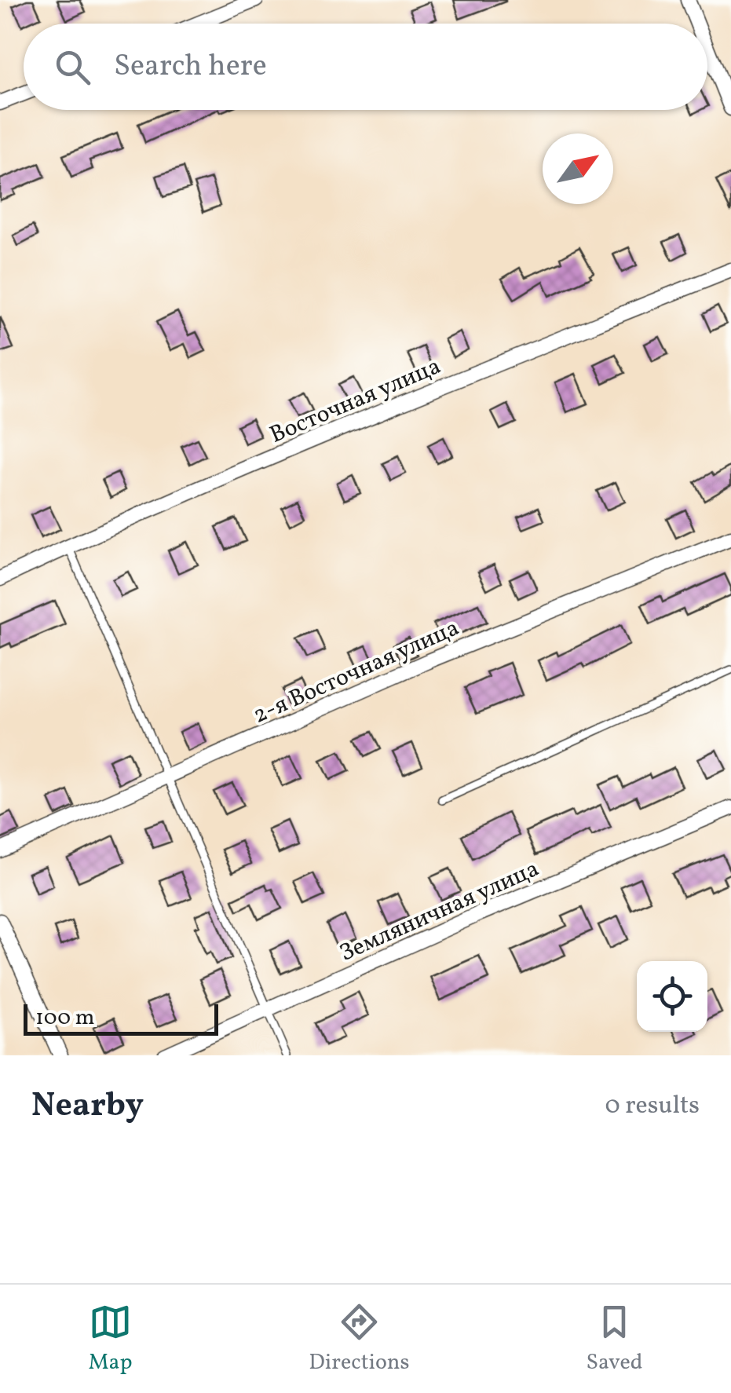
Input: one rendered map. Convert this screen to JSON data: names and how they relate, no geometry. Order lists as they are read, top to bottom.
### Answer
{
  "streets": {
    "street": ["Восточная улица", "2-я Восточная улица", "Земляничная улица"]
  },
  "scale_bar": "100 m",
  "north": "top right",
  "page": {
    "search": "Search here",
    "scale": "100 m",
    "heading": ["Nearby", "0 results"],
    "nav": ["Map", "Directions", "Saved"]
  }
}
